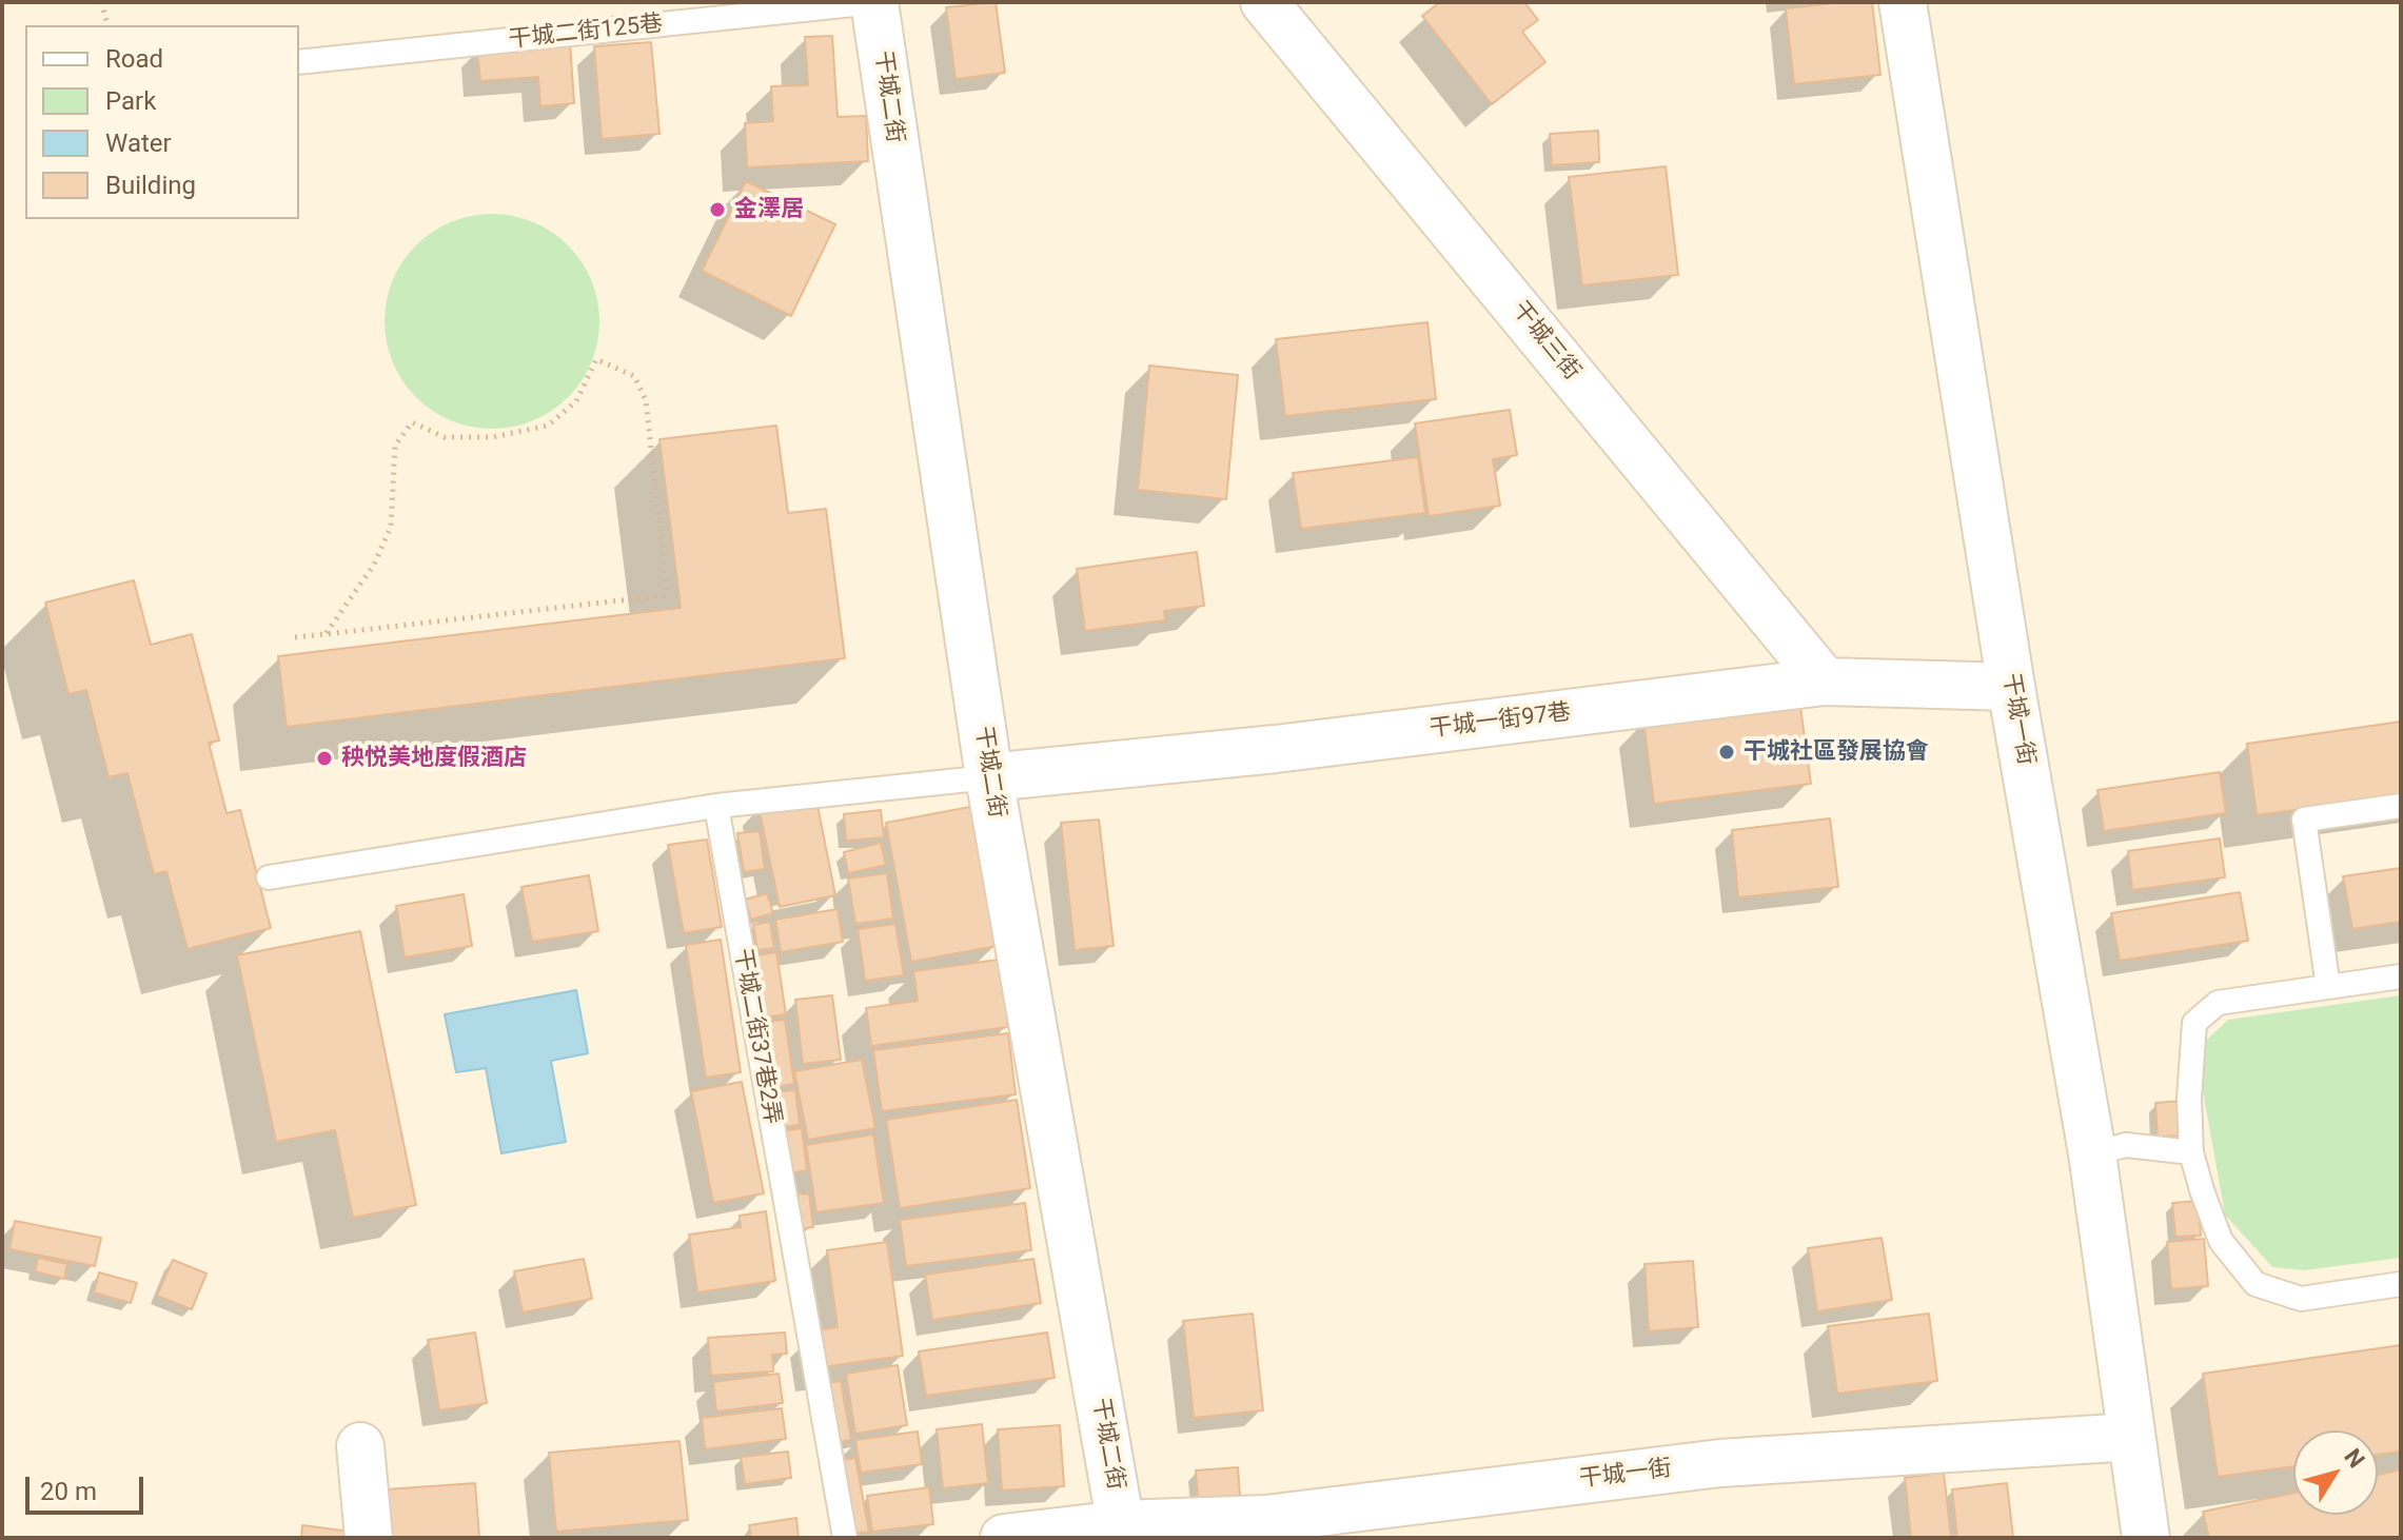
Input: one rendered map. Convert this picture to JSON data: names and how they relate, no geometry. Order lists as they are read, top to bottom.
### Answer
{
  "streets": {
    "street": [
      "干城二街",
      "干城三街",
      "干城一街",
      "干城一街97巷"
    ],
    "lane": ["干城二街125巷", "干城二街37巷2弄"]
  },
  "crossings": [
    ["干城二街125巷", "干城二街"],
    ["干城二街", "干城一街"],
    ["干城二街", "干城一街97巷"],
    ["干城三街", "干城一街97巷"],
    ["干城一街", "干城一街97巷"]
  ],
  "places": ["金澤居", "干城社區發展協會", "秧悦美地度假酒店"],
  "legend": [
    "Road",
    "Park",
    "Water",
    "Building"
  ],
  "scale_bar": "20 m",
  "north": "top right"
}
